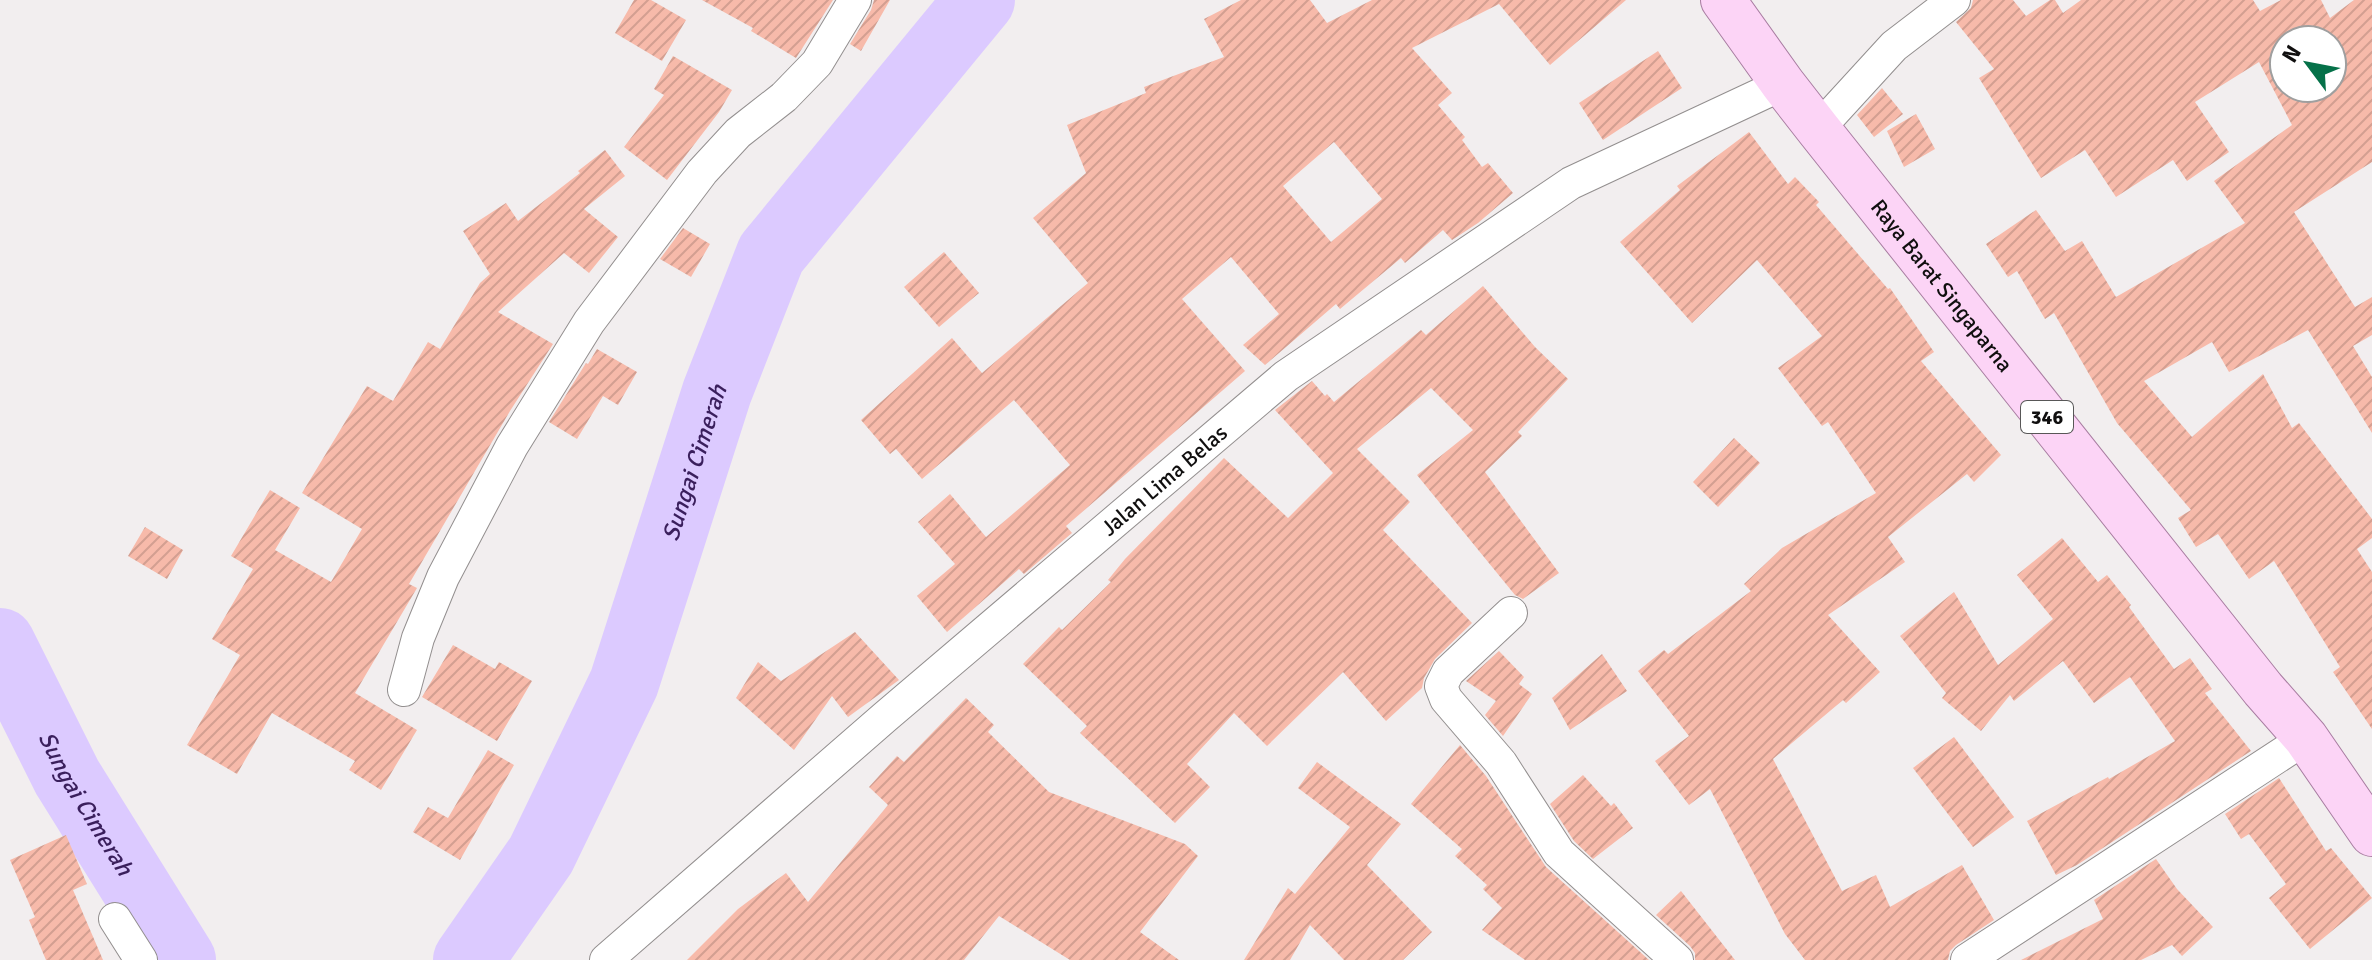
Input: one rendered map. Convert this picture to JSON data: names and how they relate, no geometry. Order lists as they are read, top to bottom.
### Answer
{
  "streets": {
    "main road": ["Raya Barat Singaparna", "346"],
    "street": ["Jalan Lima Belas"]
  },
  "crossings": [
    ["Raya Barat Singaparna", "Jalan Lima Belas"]
  ],
  "water": ["Sungai Cimerah"],
  "north": "top left"
}
